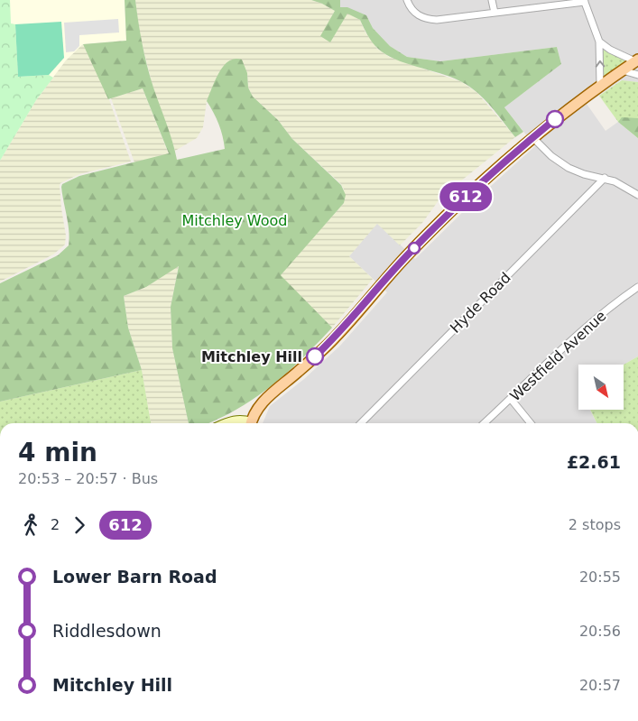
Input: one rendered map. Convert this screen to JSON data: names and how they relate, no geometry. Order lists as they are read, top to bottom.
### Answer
{
  "streets": {
    "street": ["Hyde Road", "Westfield Avenue"]
  },
  "parks": ["Mitchley Wood"],
  "places": ["Mitchley Hill"],
  "lines": ["bus line 612"],
  "north": "bottom right",
  "page": {
    "on_map": "612",
    "heading": ["4 min", "20:53 – 20:57 · Bus", "£2.61"],
    "legs": ["2", "612", "2 stops"],
    "list": [
      {
        "name": "Lower Barn Road",
        "value": "20:55"
      },
      {
        "name": "Riddlesdown",
        "value": "20:56"
      },
      {
        "name": "Mitchley Hill",
        "value": "20:57"
      }
    ]
  }
}
